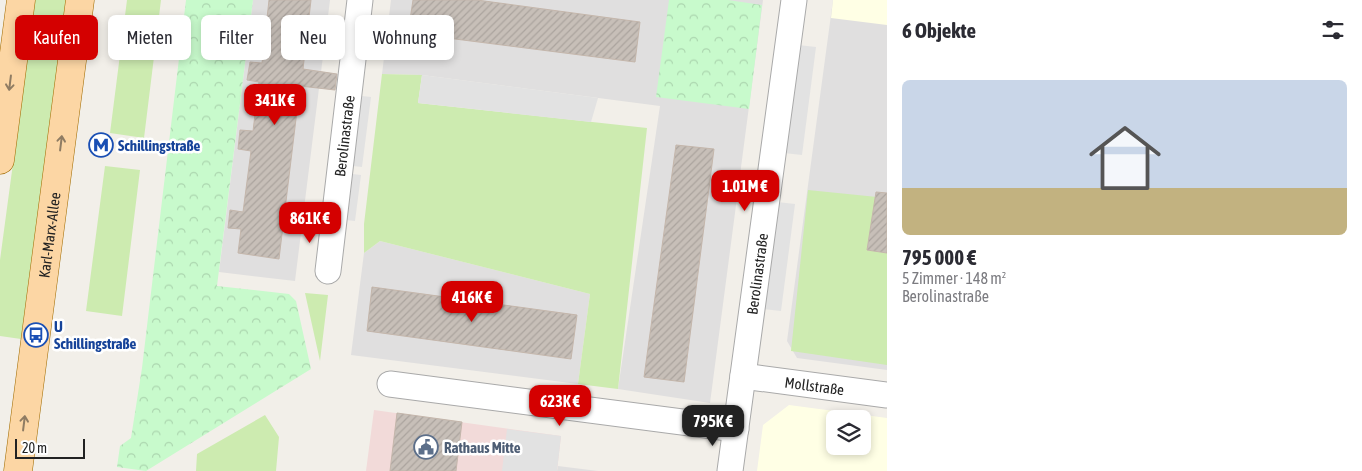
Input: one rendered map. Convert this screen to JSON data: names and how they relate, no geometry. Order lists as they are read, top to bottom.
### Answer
{
  "streets": {
    "main road": ["Karl-Marx-Allee"],
    "street": ["Berolinastraße", "Mollstraße"]
  },
  "crossings": [
    ["Berolinastraße", "Mollstraße"]
  ],
  "places": {
    "metro station": ["Schillingstraße"],
    "bus stop": ["U Schillingstraße"],
    "public building": ["Rathaus Mitte"]
  },
  "scale_bar": "20 m",
  "page": {
    "heading": "6 Objekte",
    "chip": [
      "Kaufen",
      "Mieten",
      "Filter",
      "Neu",
      "Wohnung"
    ],
    "list": [
      {
        "name": "795 000 €",
        "note": "5 Zimmer · 148 m² · Berolinastraße"
      }
    ],
    "price": [
      "341K €",
      "1.01M €",
      "861K €",
      "416K €",
      "623K €",
      "795K €"
    ],
    "scale": "20 m"
  }
}
